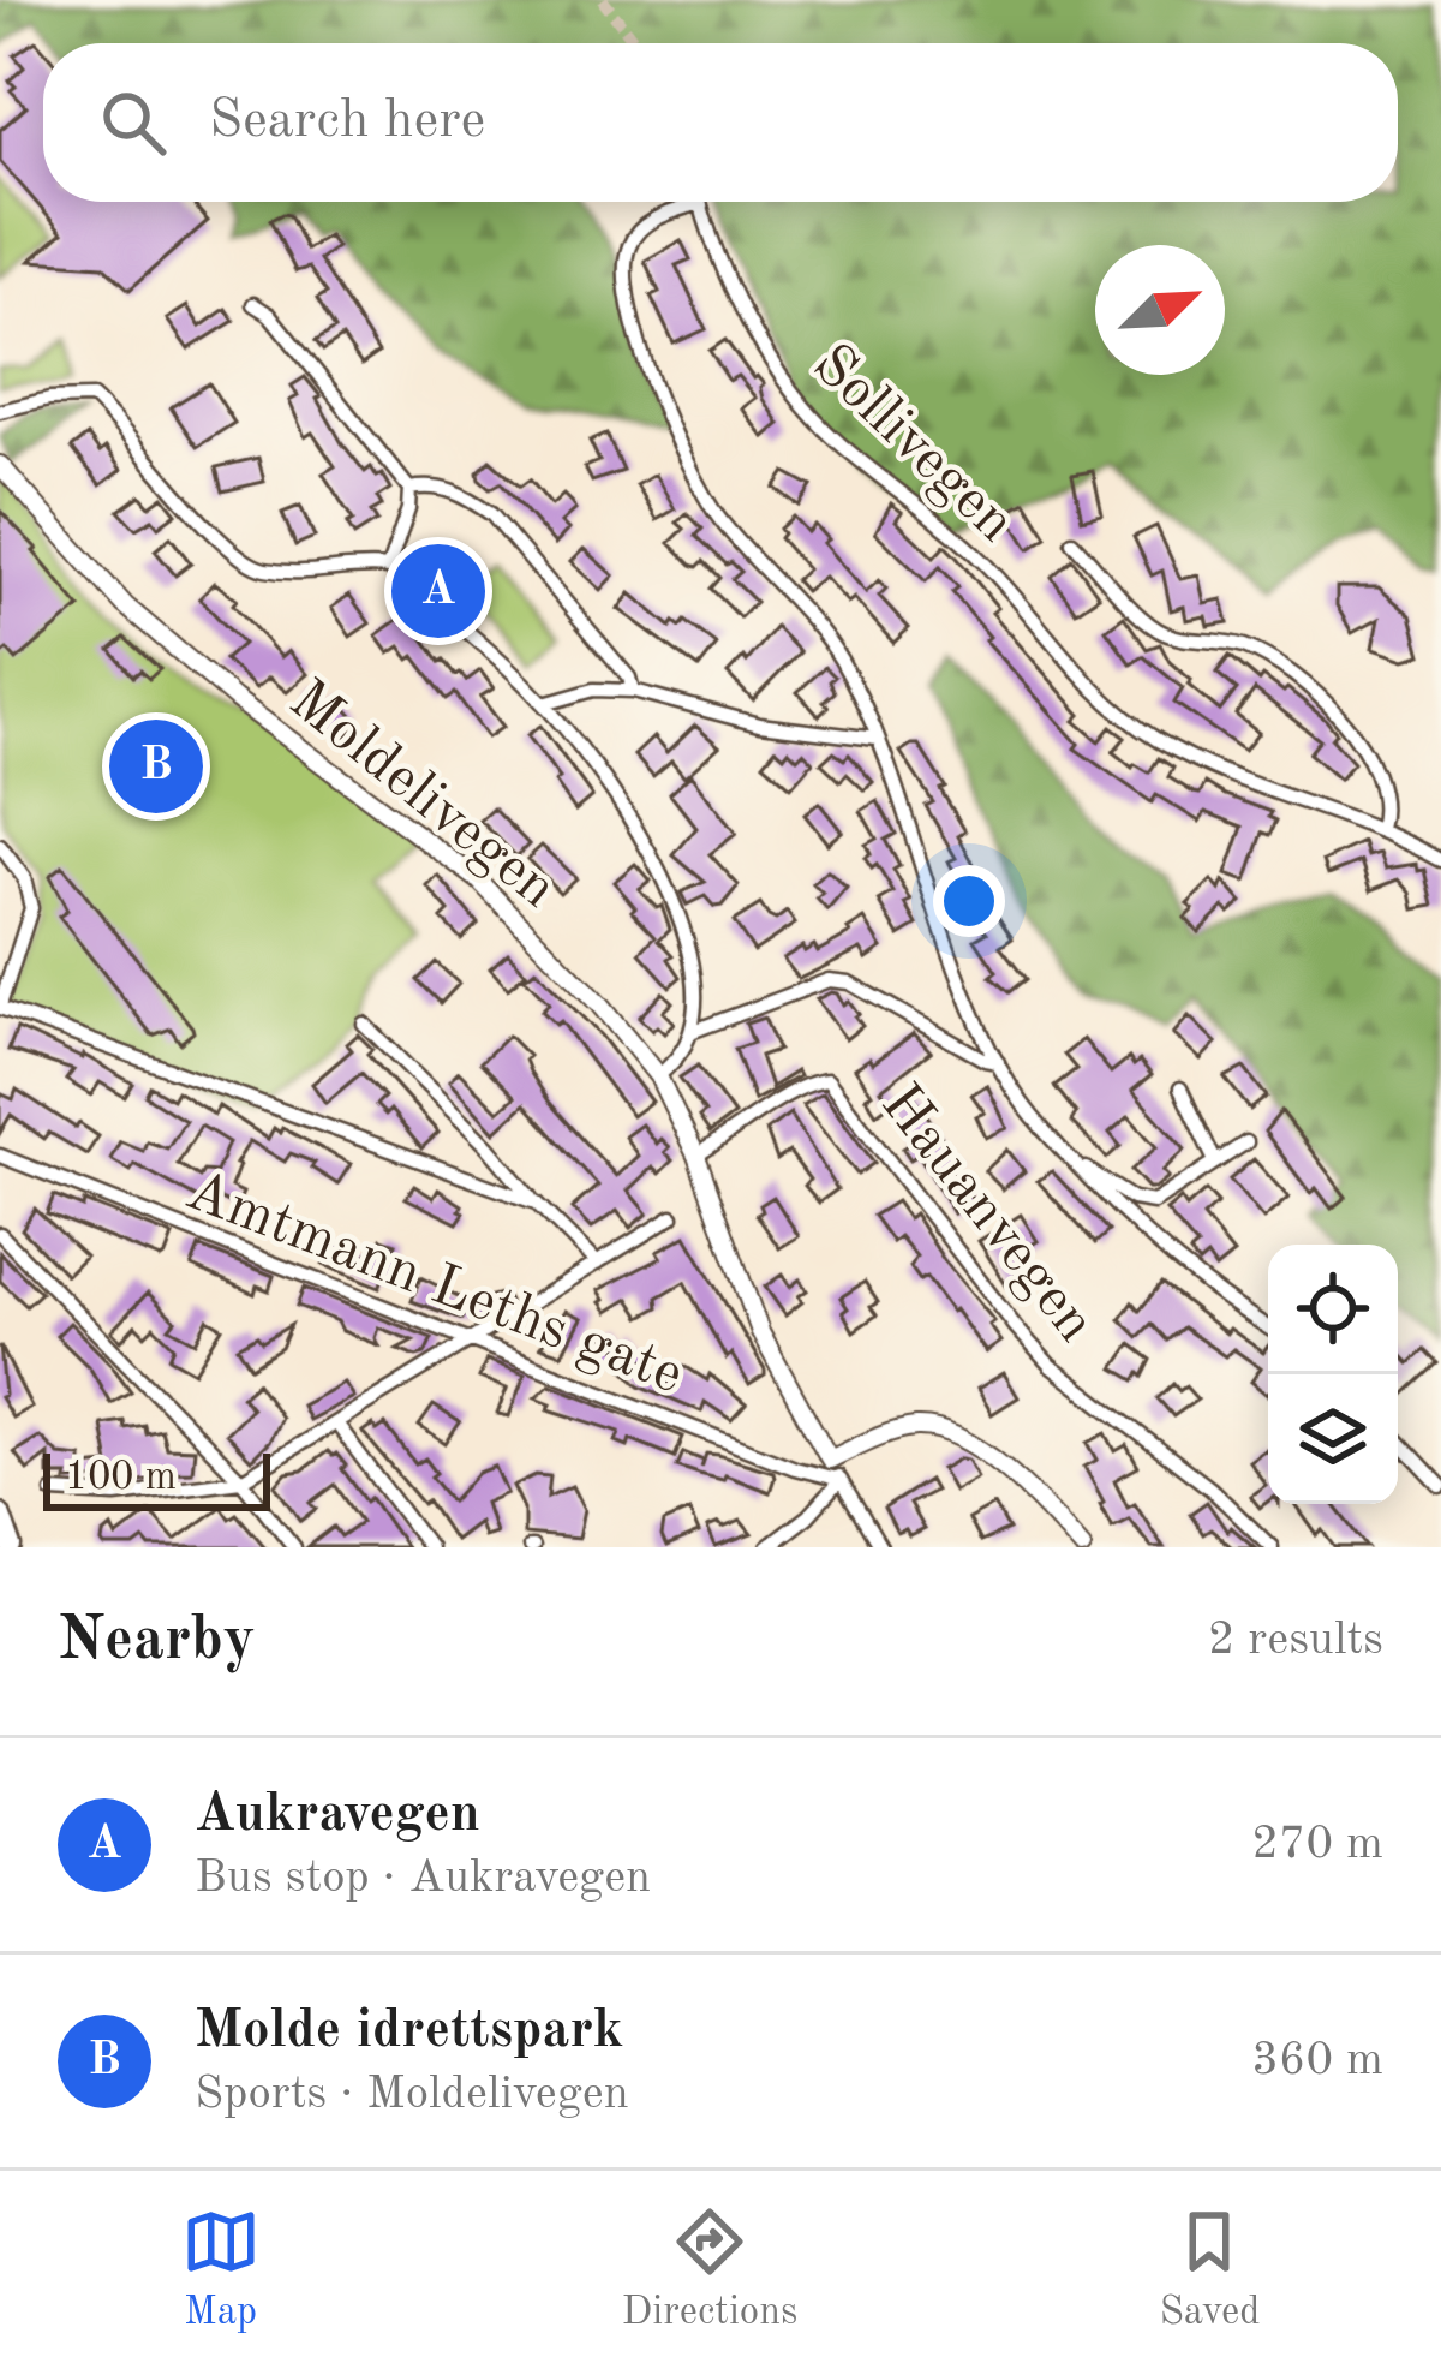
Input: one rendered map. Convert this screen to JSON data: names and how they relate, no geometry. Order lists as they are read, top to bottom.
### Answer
{
  "streets": {
    "main road": ["Moldelivegen"],
    "street": ["Sollivegen", "Hauanvegen", "Amtmann Leths gate"]
  },
  "crossings": [
    ["Moldelivegen", "Hauanvegen"],
    ["Moldelivegen", "Amtmann Leths gate"]
  ],
  "scale_bar": "100 m",
  "north": "top right",
  "page": {
    "search": "Search here",
    "pins": ["A", "B"],
    "scale": "100 m",
    "heading": ["Nearby", "2 results"],
    "list": [
      {
        "mark": "A",
        "name": "Aukravegen",
        "note": "Bus stop · Aukravegen",
        "value": "270 m"
      },
      {
        "mark": "B",
        "name": "Molde idrettspark",
        "note": "Sports · Moldelivegen",
        "value": "360 m"
      }
    ],
    "nav": ["Map", "Directions", "Saved"]
  }
}
